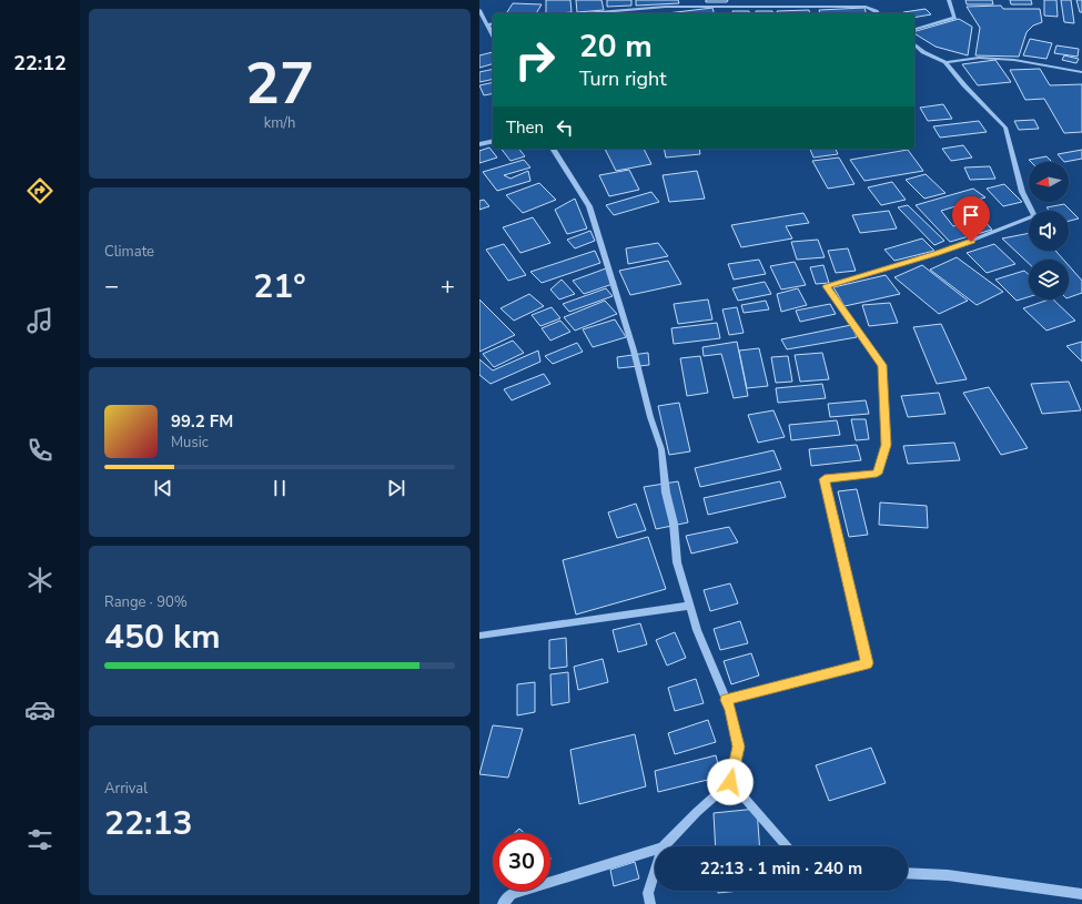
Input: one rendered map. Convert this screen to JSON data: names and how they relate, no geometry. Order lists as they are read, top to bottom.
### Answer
{
  "north": "left",
  "page": {
    "tabs": "22:12",
    "tile": [
      ["27", "km/h"],
      "Climate",
      ["Range · 90%", "450 km"],
      ["Arrival", "22:13"]
    ],
    "turn": ["20 m", "Turn right"],
    "then": "Then",
    "heat": ["−", "21°", "+"],
    "song": ["99.2 FM", "Music"],
    "limit": "30",
    "trip": "22:13 · 1 min · 240 m"
  }
}
